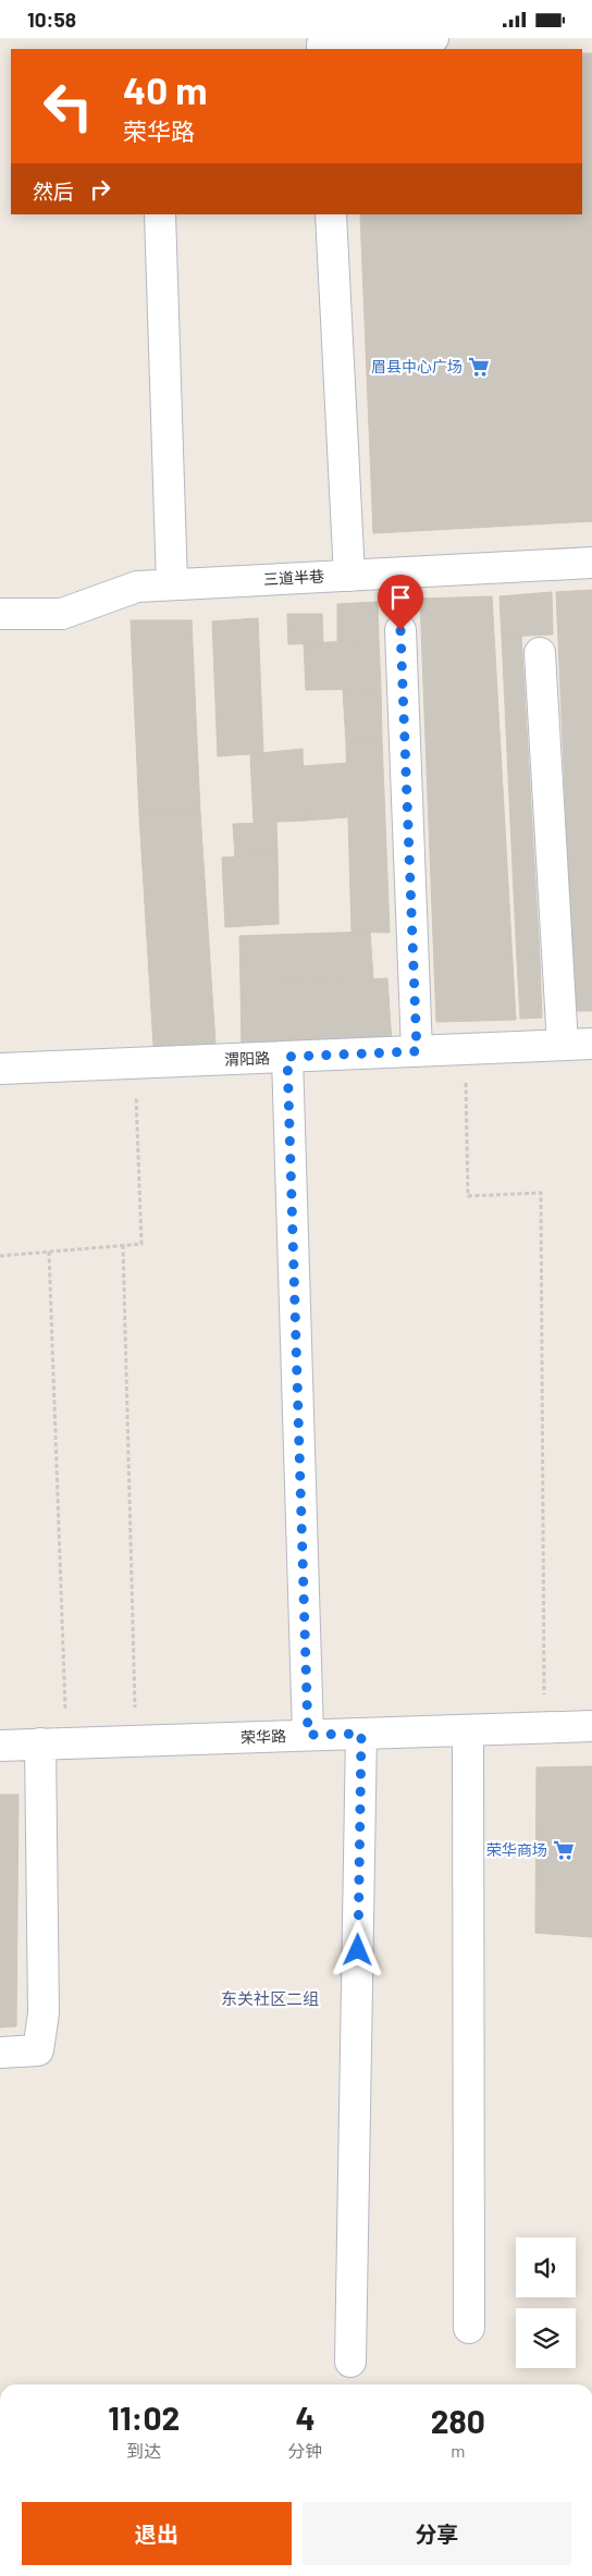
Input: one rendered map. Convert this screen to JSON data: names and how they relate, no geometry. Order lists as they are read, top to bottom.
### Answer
{
  "streets": {
    "street": ["三道半巷", "渭阳路", "荣华路"]
  },
  "districts": ["东关社区二组"],
  "places": {
    "supermarket": ["眉县中心广场", "荣华商场"]
  },
  "page": {
    "status": "10:58",
    "turn": ["40 m", "荣华路"],
    "then": "然后",
    "eta": [
      "11:02",
      "到达",
      "4",
      "分钟",
      "280",
      "m"
    ],
    "buttons": ["退出", "分享"]
  }
}
